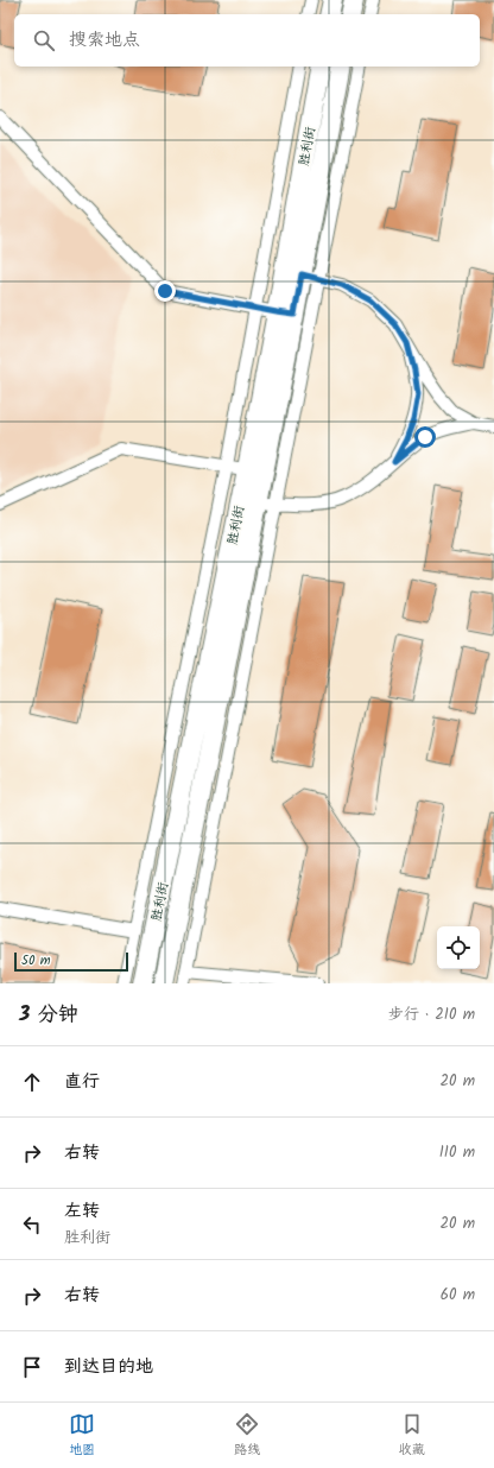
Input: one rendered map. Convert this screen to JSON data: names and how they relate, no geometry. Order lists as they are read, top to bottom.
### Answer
{
  "streets": {
    "main road": ["胜利街"]
  },
  "scale_bar": "50 m",
  "page": {
    "search": "搜索地点",
    "scale": "50 m",
    "heading": ["3 分钟", "步行 · 210 m"],
    "list": [
      ["直行", "20 m"],
      ["右转", "110 m"],
      ["左转", "胜利街", "20 m"],
      ["右转", "60 m"],
      "到达目的地"
    ],
    "nav": ["地图", "路线", "收藏"]
  }
}
